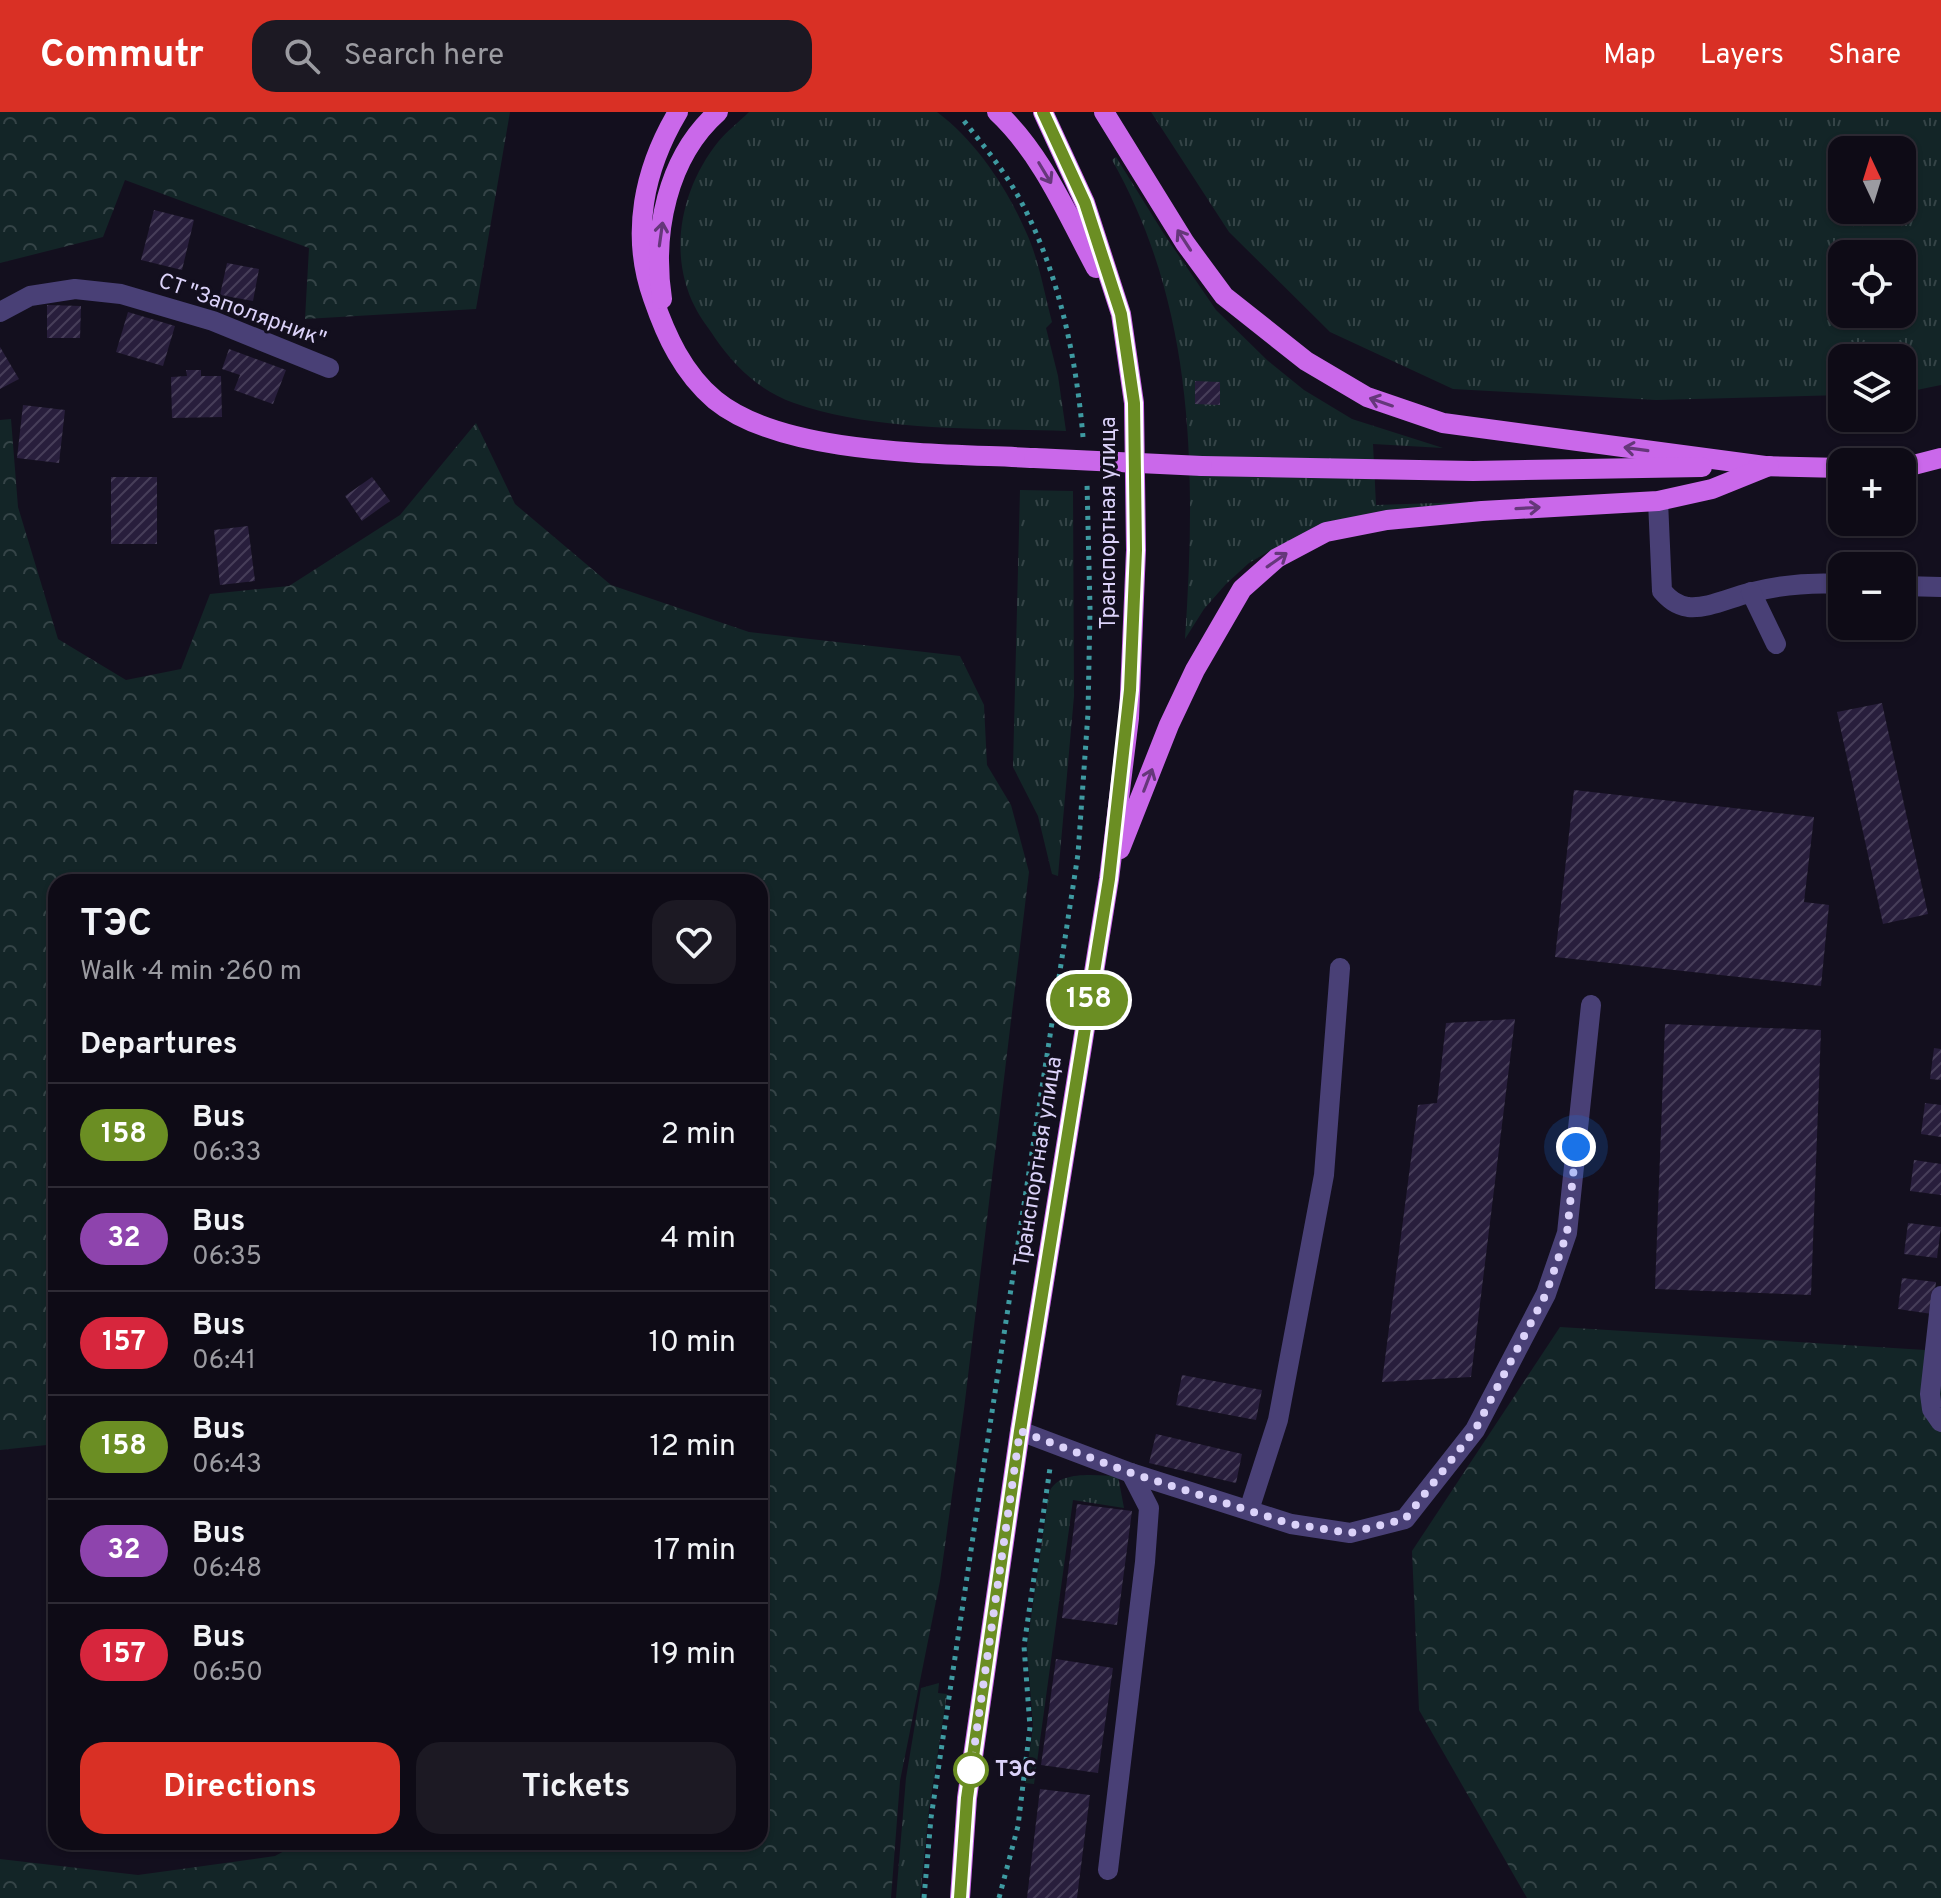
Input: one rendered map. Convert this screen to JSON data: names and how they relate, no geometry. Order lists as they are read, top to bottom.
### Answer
{
  "streets": {
    "main road": ["Транспортная улица"],
    "street": ["СТ \"Заполярник\""]
  },
  "places": ["ТЭС"],
  "lines": ["bus line 158"],
  "north": "top",
  "page": {
    "header": "Commutr",
    "search": "Search here",
    "nav": ["Map", "Layers", "Share"],
    "on_map": "158",
    "map_buttons": ["+", "−"],
    "heading": [
      ["ТЭС", "Walk · 4 min · 260 m"],
      "Departures"
    ],
    "list": [
      {
        "mark": "158",
        "name": "Bus",
        "note": "06:33",
        "value": "2 min"
      },
      {
        "mark": "32",
        "name": "Bus",
        "note": "06:35",
        "value": "4 min"
      },
      {
        "mark": "157",
        "name": "Bus",
        "note": "06:41",
        "value": "10 min"
      },
      {
        "mark": "158",
        "name": "Bus",
        "note": "06:43",
        "value": "12 min"
      },
      {
        "mark": "32",
        "name": "Bus",
        "note": "06:48",
        "value": "17 min"
      },
      {
        "mark": "157",
        "name": "Bus",
        "note": "06:50",
        "value": "19 min"
      }
    ],
    "buttons": ["Directions", "Tickets"]
  }
}
